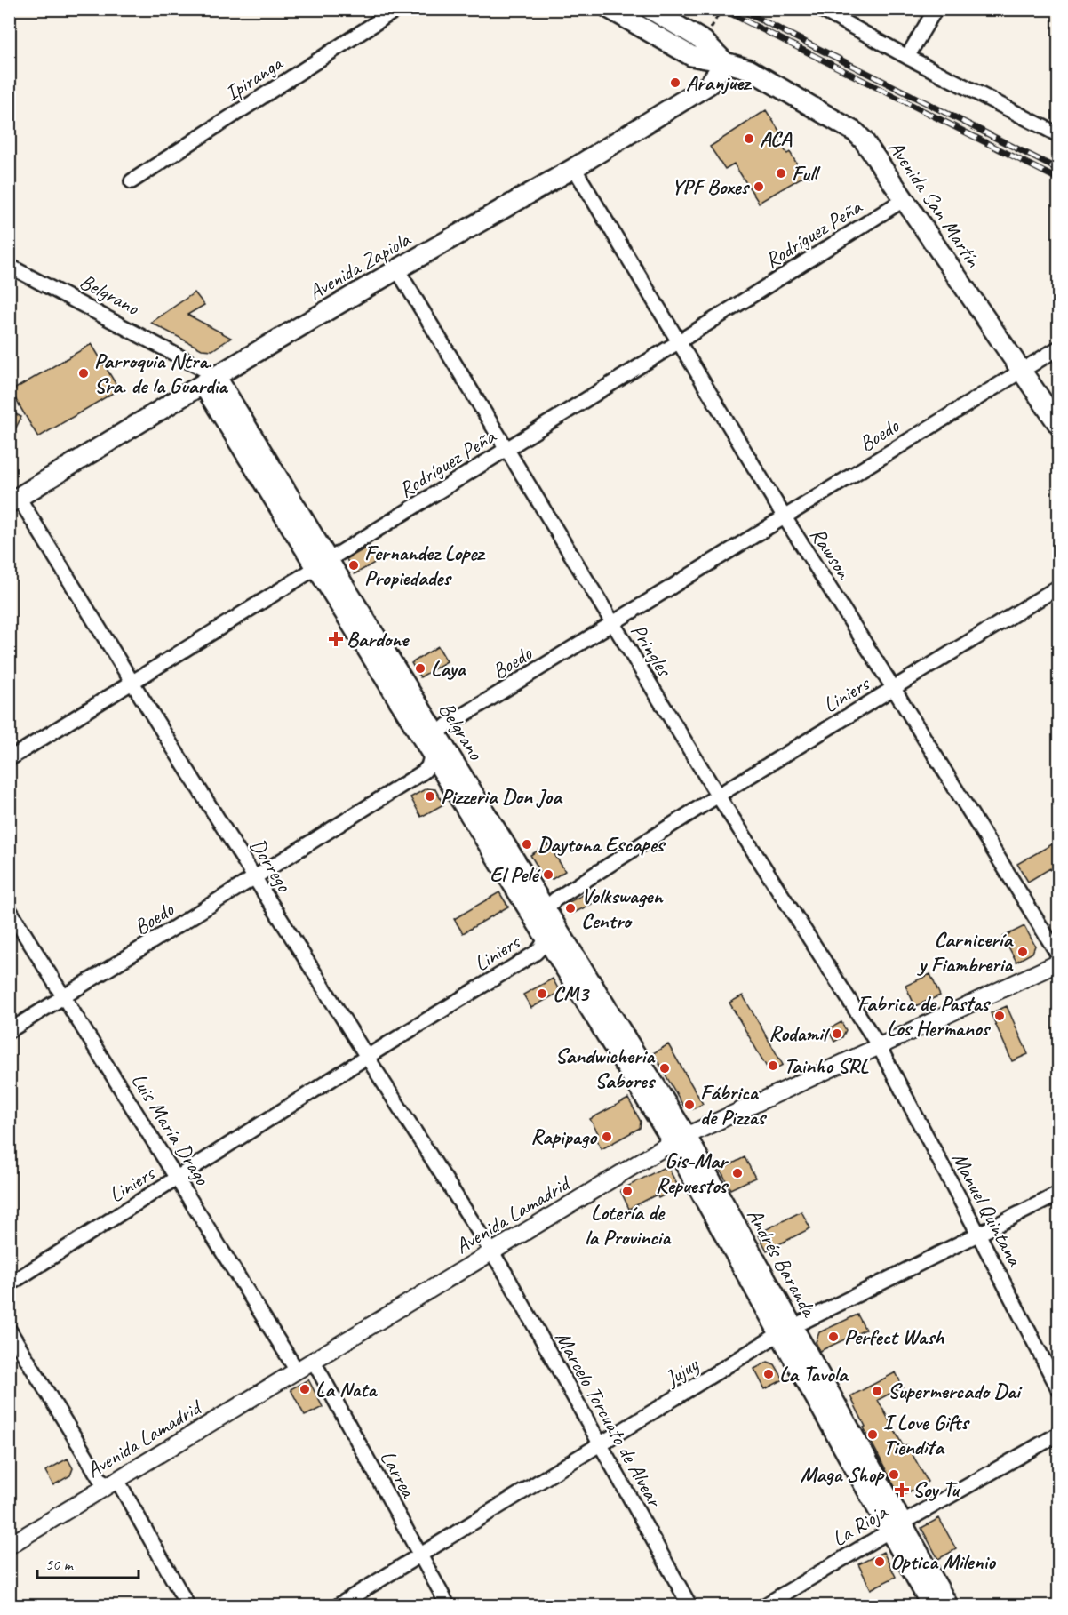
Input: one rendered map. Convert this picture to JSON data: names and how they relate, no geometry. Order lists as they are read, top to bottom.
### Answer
{
  "streets": {
    "main road": [
      "Avenida San Martín",
      "Avenida Zapiola",
      "Belgrano",
      "Andrés Baranda"
    ],
    "street": [
      "Ipiranga",
      "Rodríguez Peña",
      "Boedo",
      "Rawson",
      "Pringles",
      "Liniers",
      "Dorrego",
      "Luis María Drago",
      "Manuel Quintana",
      "Avenida Lamadrid",
      "Jujuy",
      "Marcelo Torcuato de Alvear",
      "Larrea",
      "La Rioja"
    ]
  },
  "crossings": [
    ["Avenida San Martín", "Rodríguez Peña"],
    ["Avenida San Martín", "Avenida Zapiola"],
    ["Avenida San Martín", "Boedo"],
    ["Rodríguez Peña", "Belgrano"],
    ["Rodríguez Peña", "Rawson"],
    ["Rodríguez Peña", "Pringles"],
    ["Rodríguez Peña", "Dorrego"],
    ["Avenida Zapiola", "Belgrano"],
    ["Avenida Zapiola", "Rawson"],
    ["Avenida Zapiola", "Pringles"],
    ["Avenida Zapiola", "Dorrego"],
    ["Belgrano", "Boedo"],
    ["Belgrano", "Liniers"],
    ["Belgrano", "Avenida Lamadrid"],
    ["Belgrano", "Andrés Baranda"],
    ["Boedo", "Rawson"],
    ["Boedo", "Pringles"],
    ["Boedo", "Dorrego"],
    ["Boedo", "Luis María Drago"],
    ["Rawson", "Liniers"],
    ["Pringles", "Liniers"],
    ["Pringles", "Manuel Quintana"],
    ["Pringles", "Avenida Lamadrid"],
    ["Liniers", "Dorrego"],
    ["Liniers", "Luis María Drago"],
    ["Dorrego", "Avenida Lamadrid"],
    ["Dorrego", "Marcelo Torcuato de Alvear"],
    ["Luis María Drago", "Avenida Lamadrid"],
    ["Manuel Quintana", "Avenida Lamadrid"],
    ["Manuel Quintana", "Jujuy"],
    ["Avenida Lamadrid", "Andrés Baranda"],
    ["Avenida Lamadrid", "Marcelo Torcuato de Alvear"],
    ["Avenida Lamadrid", "Larrea"],
    ["Andrés Baranda", "Jujuy"],
    ["Andrés Baranda", "La Rioja"],
    ["Jujuy", "Marcelo Torcuato de Alvear"],
    ["Jujuy", "Larrea"]
  ],
  "places": {
    "other": [
      "Aranjuez",
      "ACA",
      "Full",
      "YPF Boxes",
      "Parroquia Ntra. Sra. de la Guardia",
      "Fernandez Lopez Propiedades",
      "Laya",
      "Pizzeria Don Joa",
      "Daytona Escapes",
      "El Pelé",
      "Volkswagen Centro",
      "Carnicería y Fiambreria",
      "CM3",
      "Fabrica de Pastas Los Hermanos",
      "Rodamil",
      "Tainho SRL",
      "Sandwicheria Sabores",
      "Fábrica de Pizzas",
      "Rapipago",
      "Gis-Mar Repuestos",
      "Lotería de la Provincia",
      "Perfect Wash",
      "La Tavola",
      "La Nata",
      "Supermercado Dai",
      "I Love Gifts Tiendita",
      "Maga Shop",
      "Optica Milenio"
    ],
    "health": ["Bardone", "Soy Tu"]
  },
  "scale_bar": "50 m"
}
